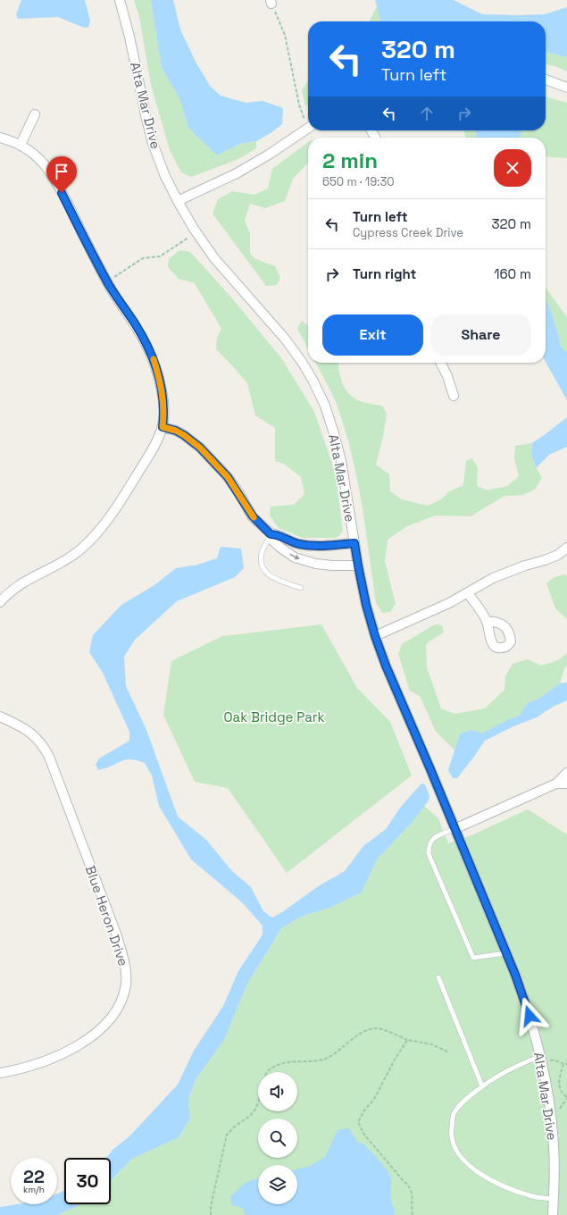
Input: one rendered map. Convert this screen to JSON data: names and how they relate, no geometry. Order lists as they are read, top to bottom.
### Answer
{
  "streets": {
    "street": ["Alta Mar Drive", "Blue Heron Drive"]
  },
  "parks": ["Oak Bridge Park"],
  "page": {
    "turn": ["320 m", "Turn left"],
    "heading": ["2 min", "650 m · 19:30"],
    "list": [
      {
        "name": "Turn left",
        "note": "Cypress Creek Drive",
        "value": "320 m"
      },
      {
        "name": "Turn right",
        "value": "160 m"
      }
    ],
    "buttons": ["Exit", "Share"],
    "speed": "22 km/h",
    "limit": "30"
  }
}
